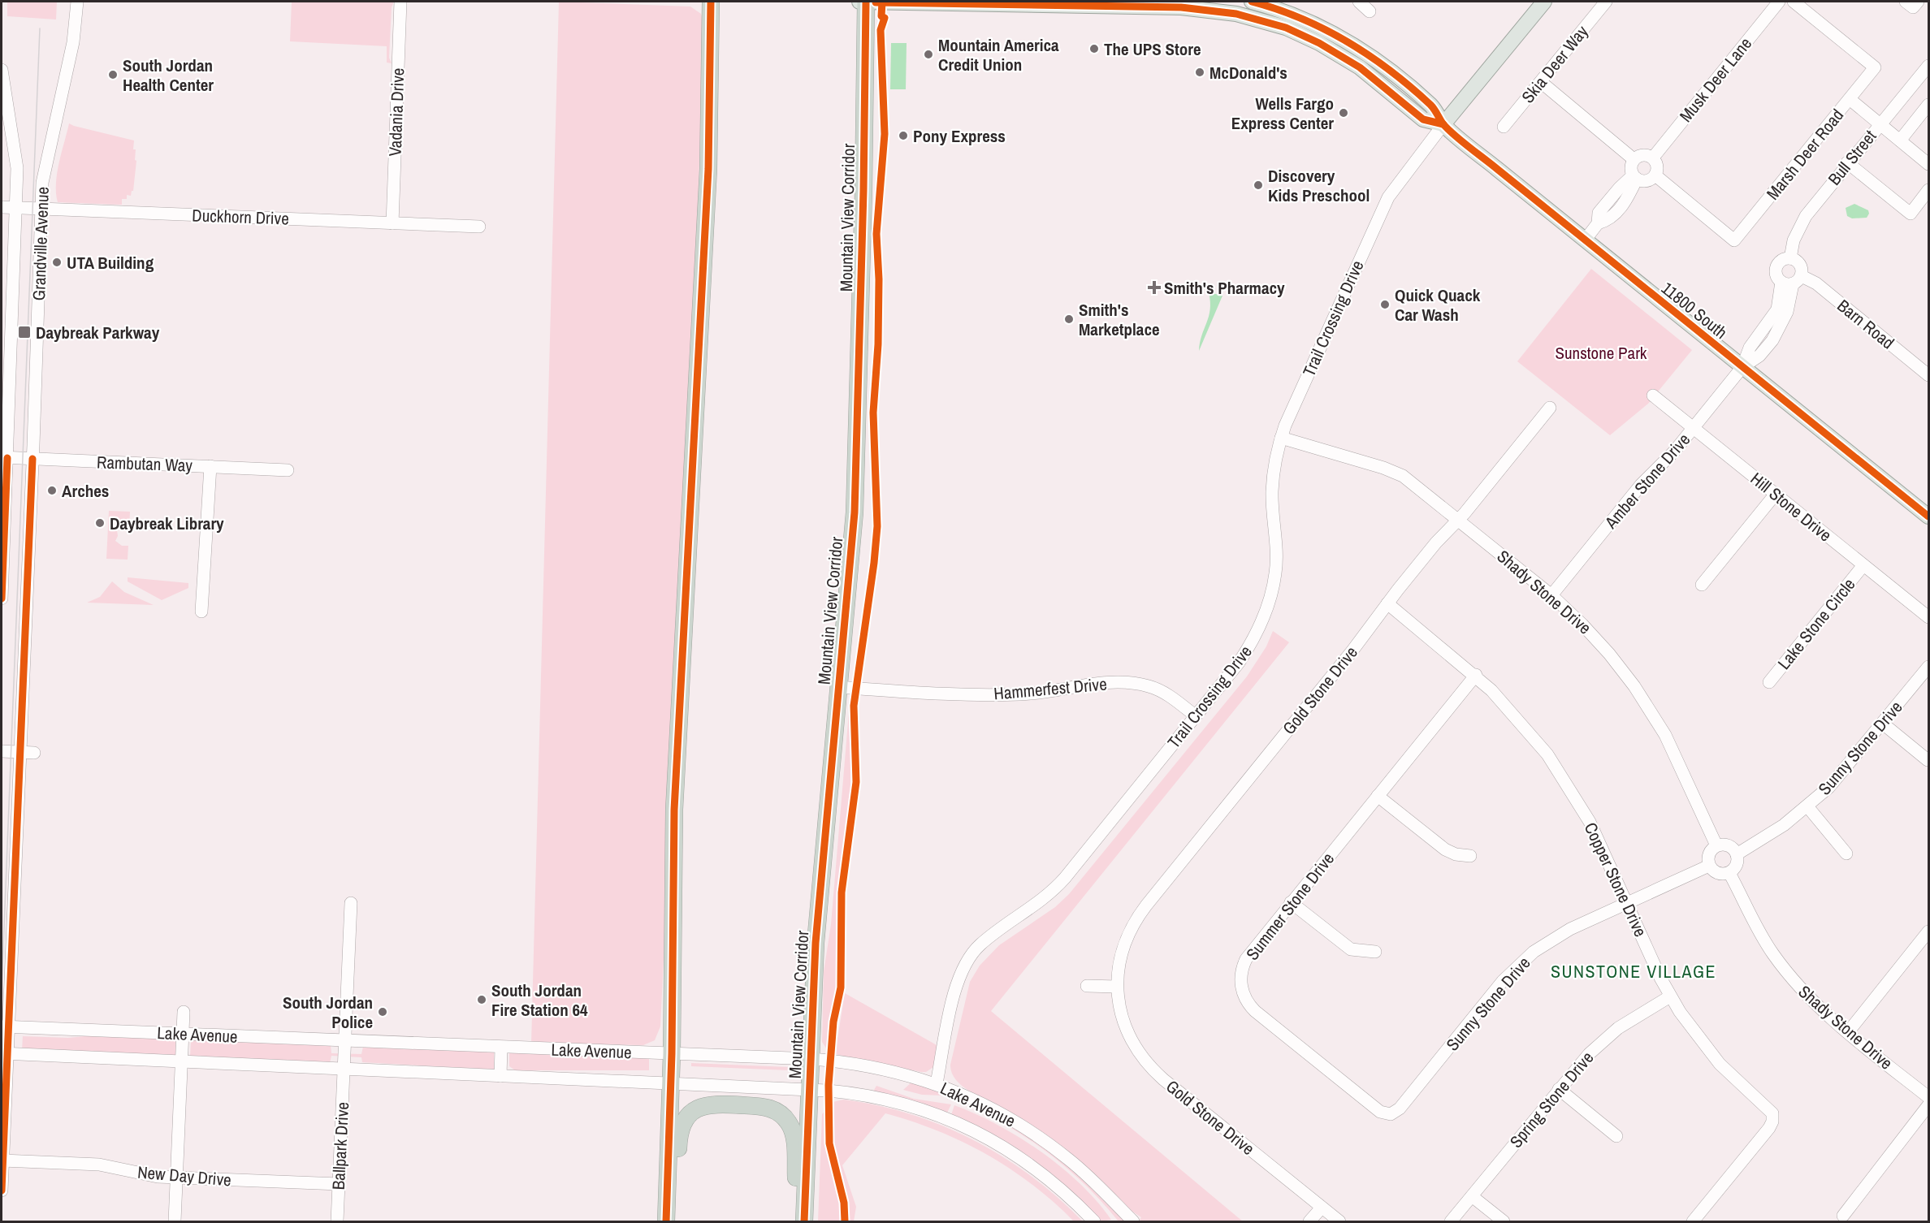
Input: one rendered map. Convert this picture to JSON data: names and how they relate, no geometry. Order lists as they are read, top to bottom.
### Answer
{
  "streets": {
    "highway": ["Mountain View Corridor"],
    "main road": ["11800 South"],
    "street": [
      "Skia Deer Way",
      "Musk Deer Lane",
      "Vadania Drive",
      "Marsh Deer Road",
      "Bull Street",
      "Duckhorn Drive",
      "Grandville Avenue",
      "Trail Crossing Drive",
      "Barn Road",
      "Rambutan Way",
      "Amber Stone Drive",
      "Hill Stone Drive",
      "Shady Stone Drive",
      "Lake Stone Circle",
      "Hammerfest Drive",
      "Gold Stone Drive",
      "Sunny Stone Drive",
      "Copper Stone Drive",
      "Summer Stone Drive",
      "Lake Avenue",
      "Spring Stone Drive",
      "Ballpark Drive",
      "New Day Drive"
    ]
  },
  "crossings": [
    ["Musk Deer Lane", "Marsh Deer Road"],
    ["Vadania Drive", "Duckhorn Drive"],
    ["Bull Street", "Barn Road"],
    ["Bull Street", "Amber Stone Drive"],
    ["Duckhorn Drive", "Grandville Avenue"],
    ["Mountain View Corridor", "Hammerfest Drive"],
    ["Mountain View Corridor", "Lake Avenue"],
    ["Grandville Avenue", "Rambutan Way"],
    ["Grandville Avenue", "Lake Avenue"],
    ["Grandville Avenue", "New Day Drive"],
    ["11800 South", "Trail Crossing Drive"],
    ["11800 South", "Amber Stone Drive"],
    ["Trail Crossing Drive", "Shady Stone Drive"],
    ["Trail Crossing Drive", "Hammerfest Drive"],
    ["Trail Crossing Drive", "Lake Avenue"],
    ["Barn Road", "Amber Stone Drive"],
    ["Amber Stone Drive", "Hill Stone Drive"],
    ["Amber Stone Drive", "Shady Stone Drive"],
    ["Hill Stone Drive", "Lake Stone Circle"],
    ["Shady Stone Drive", "Gold Stone Drive"],
    ["Shady Stone Drive", "Sunny Stone Drive"],
    ["Gold Stone Drive", "Copper Stone Drive"],
    ["Sunny Stone Drive", "Copper Stone Drive"],
    ["Sunny Stone Drive", "Summer Stone Drive"],
    ["Copper Stone Drive", "Summer Stone Drive"],
    ["Copper Stone Drive", "Spring Stone Drive"],
    ["Lake Avenue", "Ballpark Drive"],
    ["Ballpark Drive", "New Day Drive"]
  ],
  "districts": ["SUNSTONE VILLAGE"],
  "parks": ["Sunstone Park"],
  "places": {
    "other": [
      "The UPS Store",
      "Mountain America Credit Union",
      "McDonald's",
      "South Jordan Health Center",
      "Wells Fargo Express Center",
      "Pony Express",
      "Discovery Kids Preschool",
      "UTA Building",
      "Quick Quack Car Wash",
      "Smith's Marketplace",
      "Arches",
      "Daybreak Library",
      "South Jordan Fire Station 64",
      "South Jordan Police"
    ],
    "health": ["Smith's Pharmacy"],
    "transit": ["Daybreak Parkway"]
  }
}
